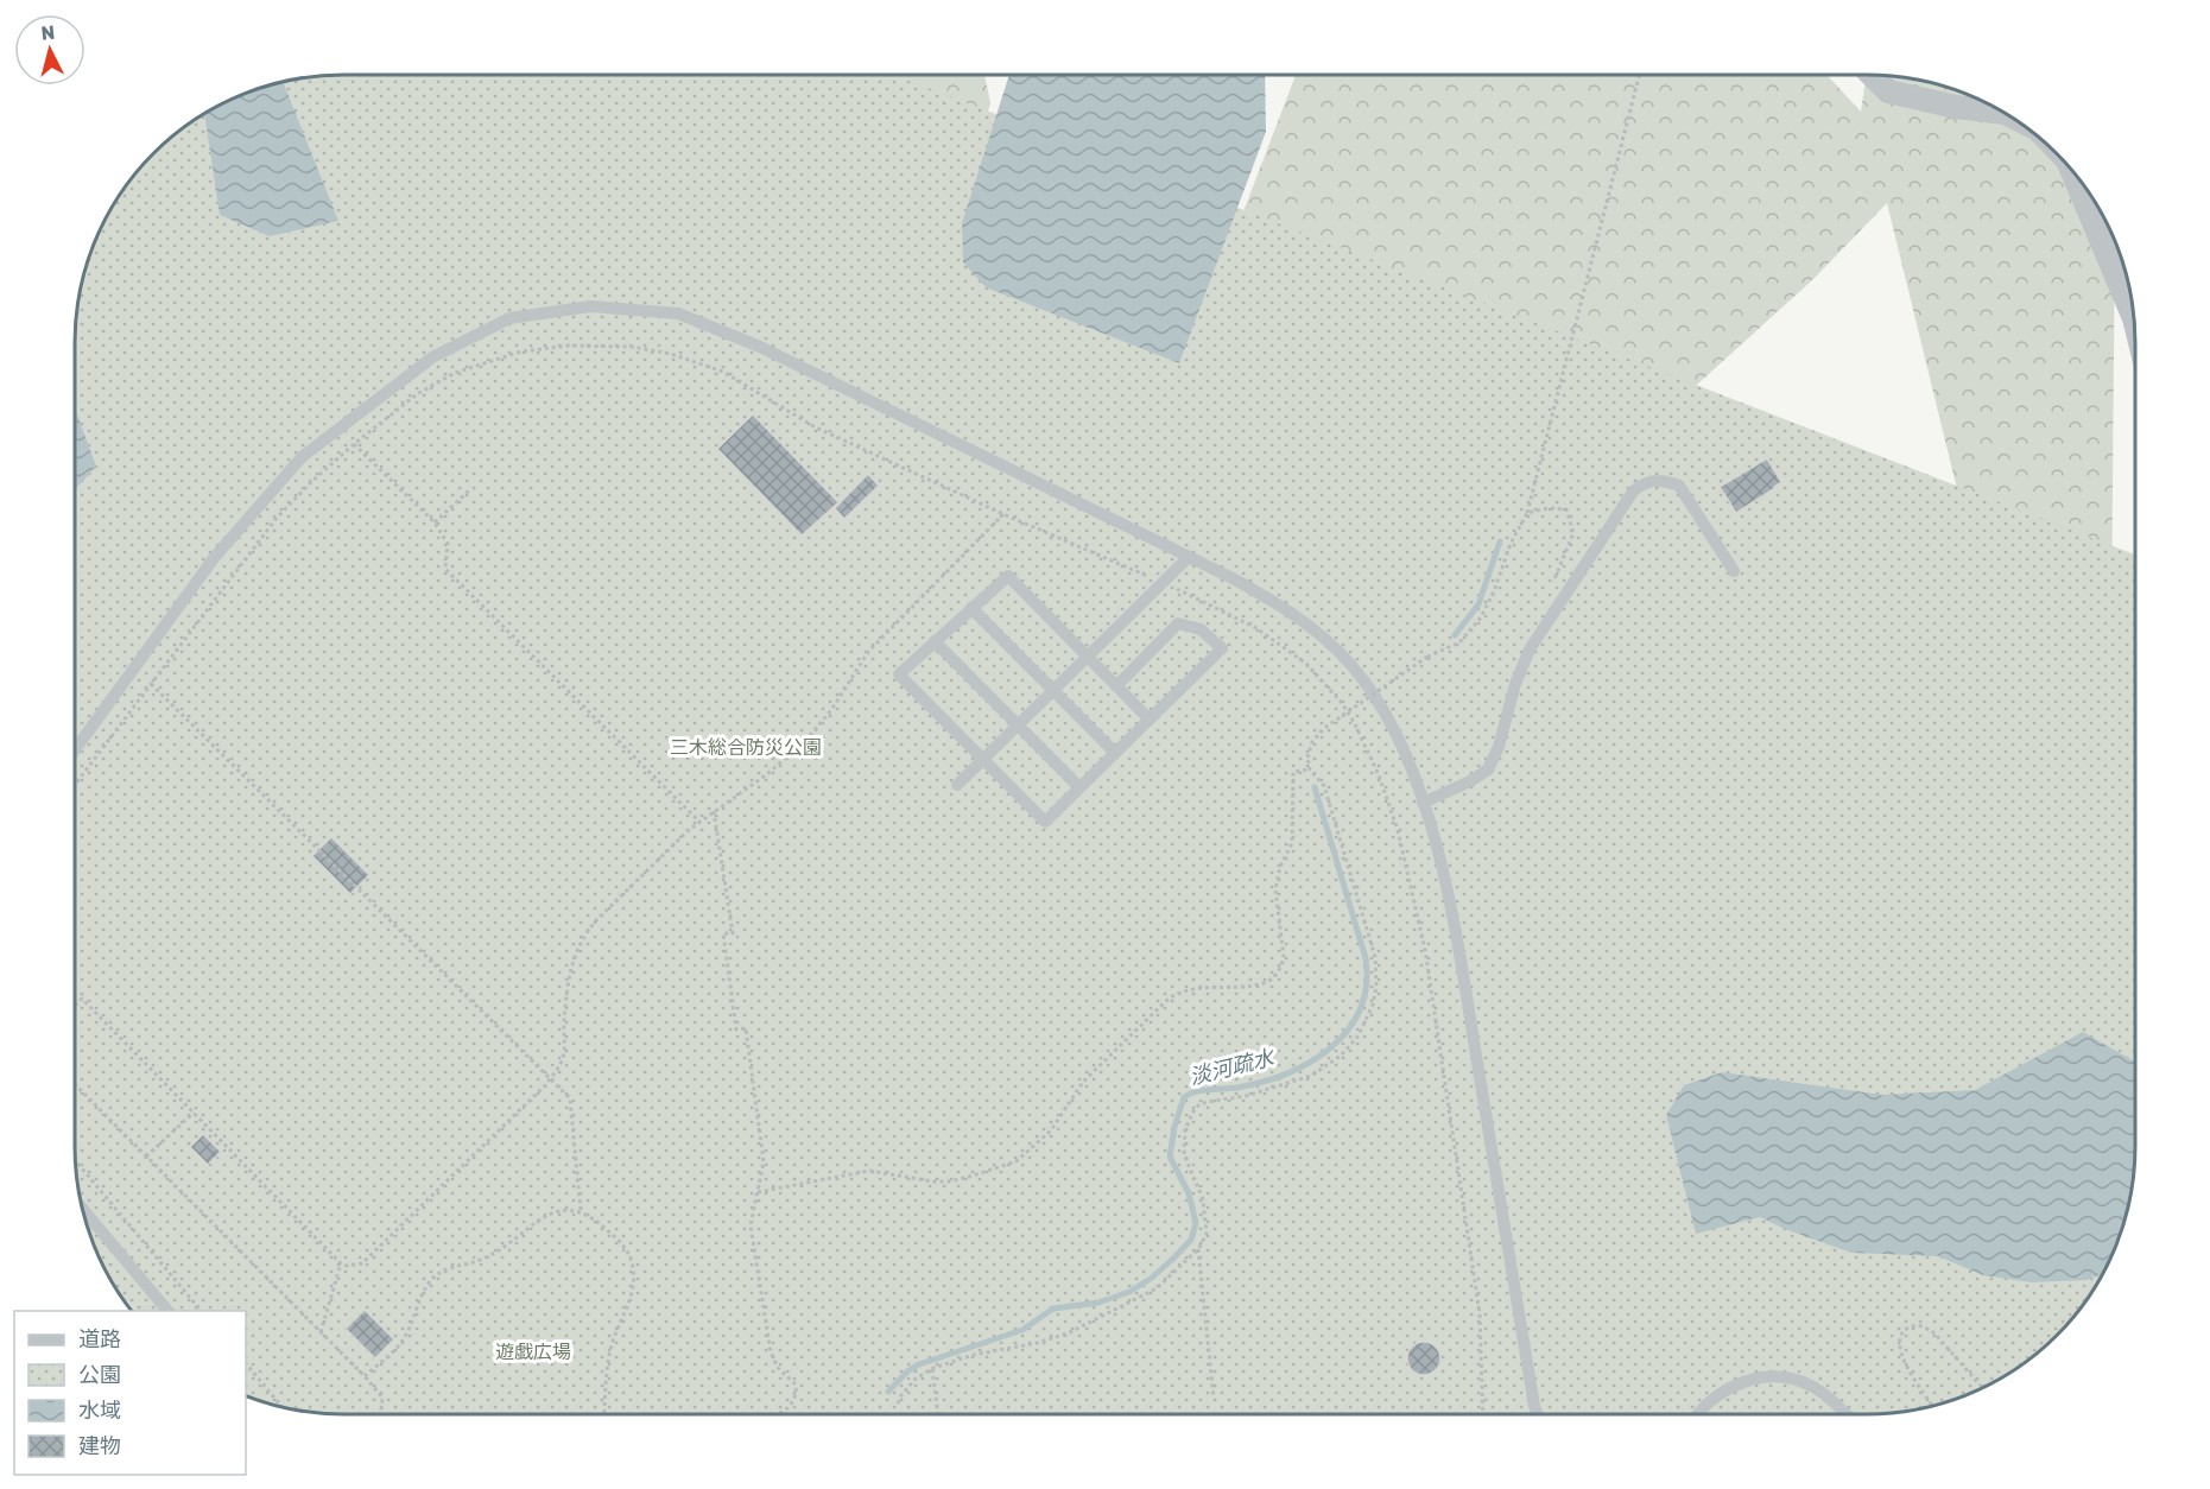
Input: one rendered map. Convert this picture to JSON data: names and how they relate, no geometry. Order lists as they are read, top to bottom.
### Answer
{
  "water": ["淡河疏水"],
  "parks": ["三木総合防災公園", "遊戯広場"],
  "legend": [
    "道路",
    "公園",
    "水域",
    "建物"
  ],
  "north": "top"
}
